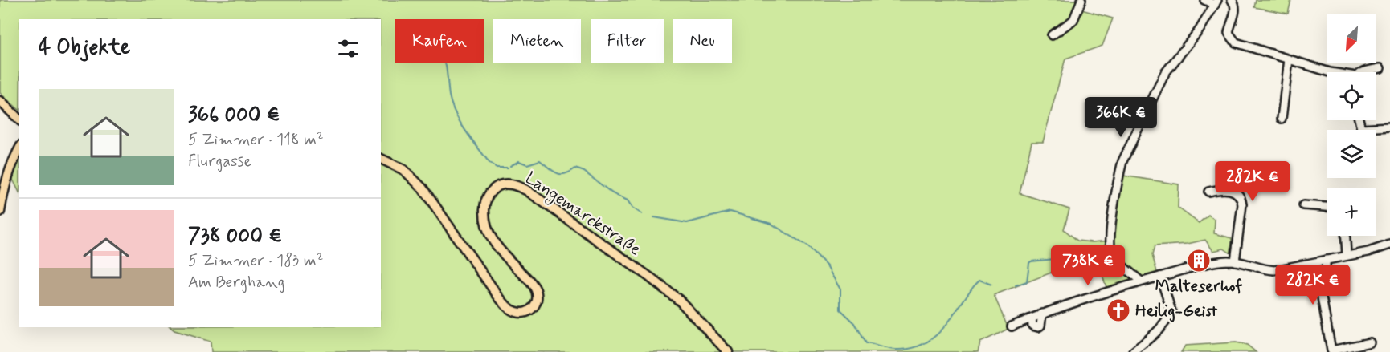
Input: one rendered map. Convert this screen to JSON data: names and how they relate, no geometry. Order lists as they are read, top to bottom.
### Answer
{
  "streets": {
    "main road": ["Langemarckstraße"]
  },
  "places": {
    "building": ["Malteserhof"],
    "church": ["Heilig-Geist"]
  },
  "north": "bottom left",
  "page": {
    "map_buttons": "+",
    "chip": [
      "Kaufen",
      "Mieten",
      "Filter",
      "Neu"
    ],
    "heading": "4 Objekte",
    "list": [
      {
        "name": "366 000 €",
        "note": "5 Zimmer · 118 m² · Flurgasse"
      },
      {
        "name": "738 000 €",
        "note": "5 Zimmer · 183 m² · Am Berghang"
      }
    ],
    "price": [
      "366K €",
      "282K €",
      "738K €",
      "282K €"
    ]
  }
}
